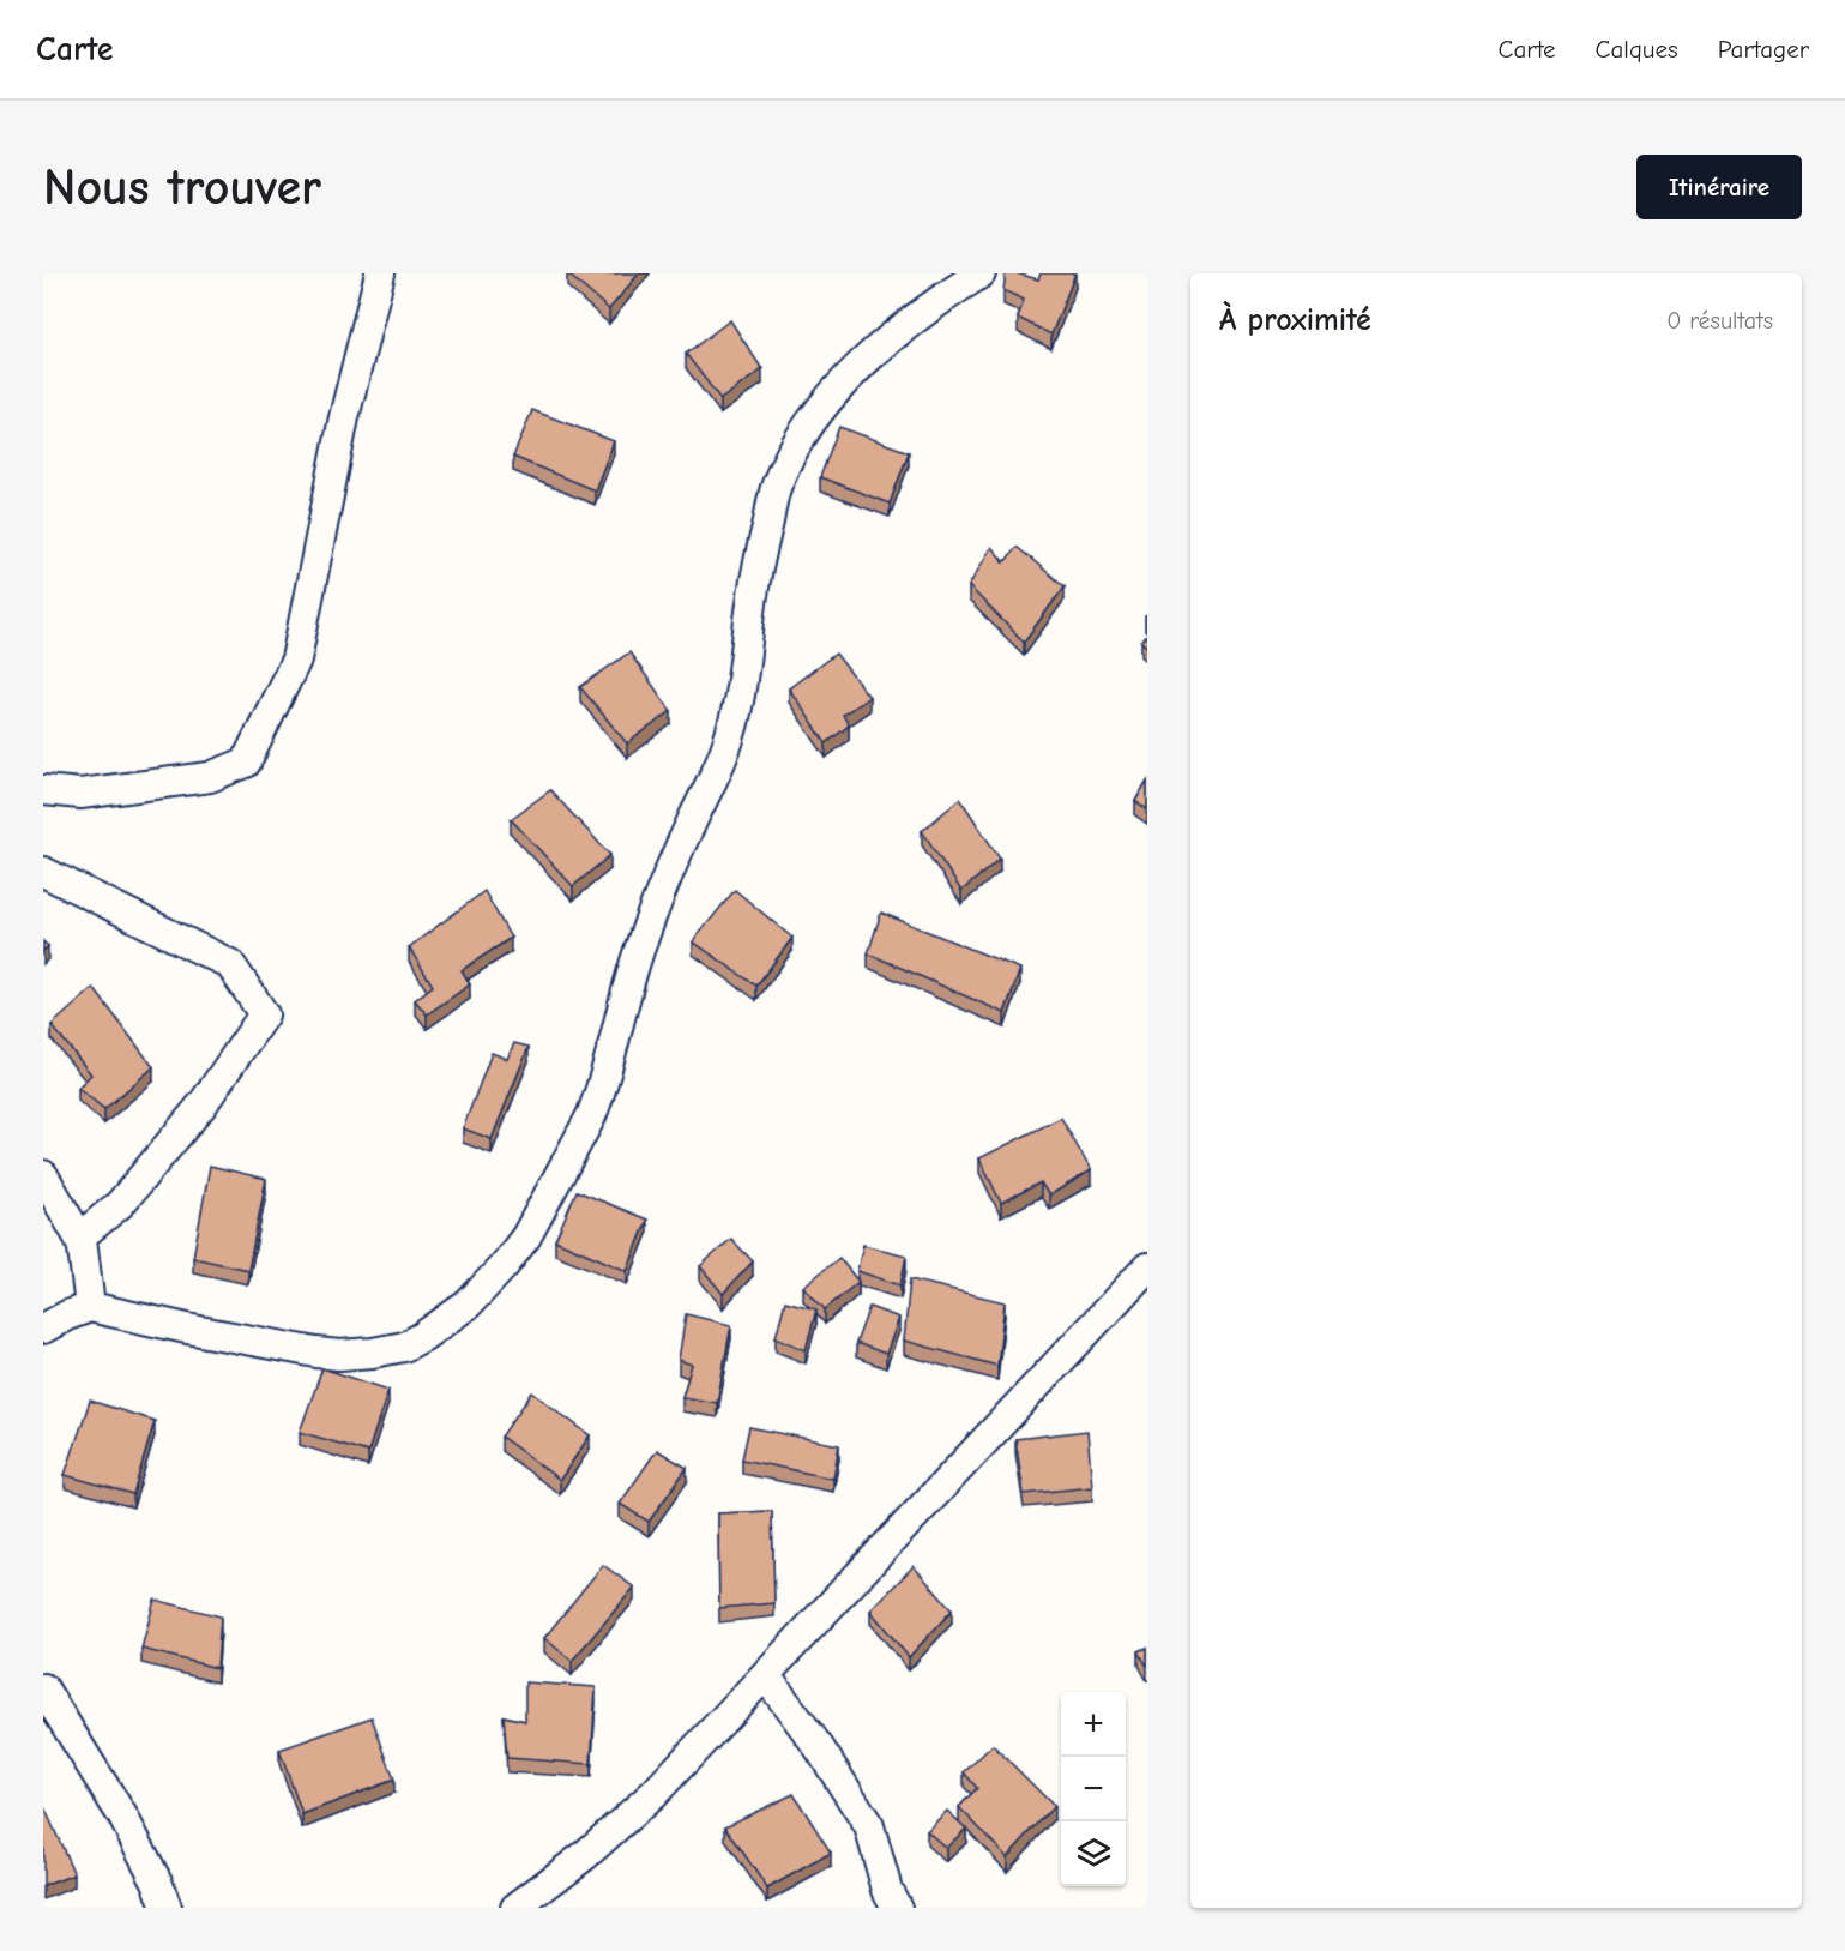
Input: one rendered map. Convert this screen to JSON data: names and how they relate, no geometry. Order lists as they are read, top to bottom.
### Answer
{
  "page": {
    "header": "Carte",
    "nav": ["Carte", "Calques", "Partager"],
    "buttons": "Itinéraire",
    "title": "Nous trouver",
    "heading": ["À proximité", "0 résultats"],
    "map_buttons": ["+", "−"]
  }
}
